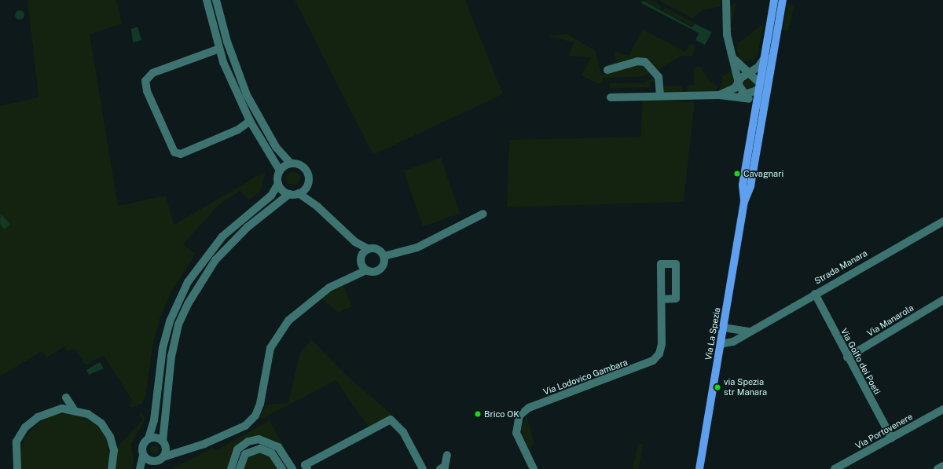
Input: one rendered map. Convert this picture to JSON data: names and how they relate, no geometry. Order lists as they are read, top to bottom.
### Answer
{
  "streets": {
    "main road": ["Via La Spezia"],
    "street": [
      "Strada Manara",
      "Via Manarola",
      "Via Golfo dei Poeti",
      "Via Lodovico Gambara",
      "Via Portovenere"
    ]
  },
  "crossings": [
    ["Strada Manara", "Via La Spezia"],
    ["Strada Manara", "Via Golfo dei Poeti"],
    ["Via Manarola", "Via Golfo dei Poeti"],
    ["Via Golfo dei Poeti", "Via Portovenere"]
  ],
  "places": ["Cavagnari", "via Spezia str Manara", "Brico OK"]
}
